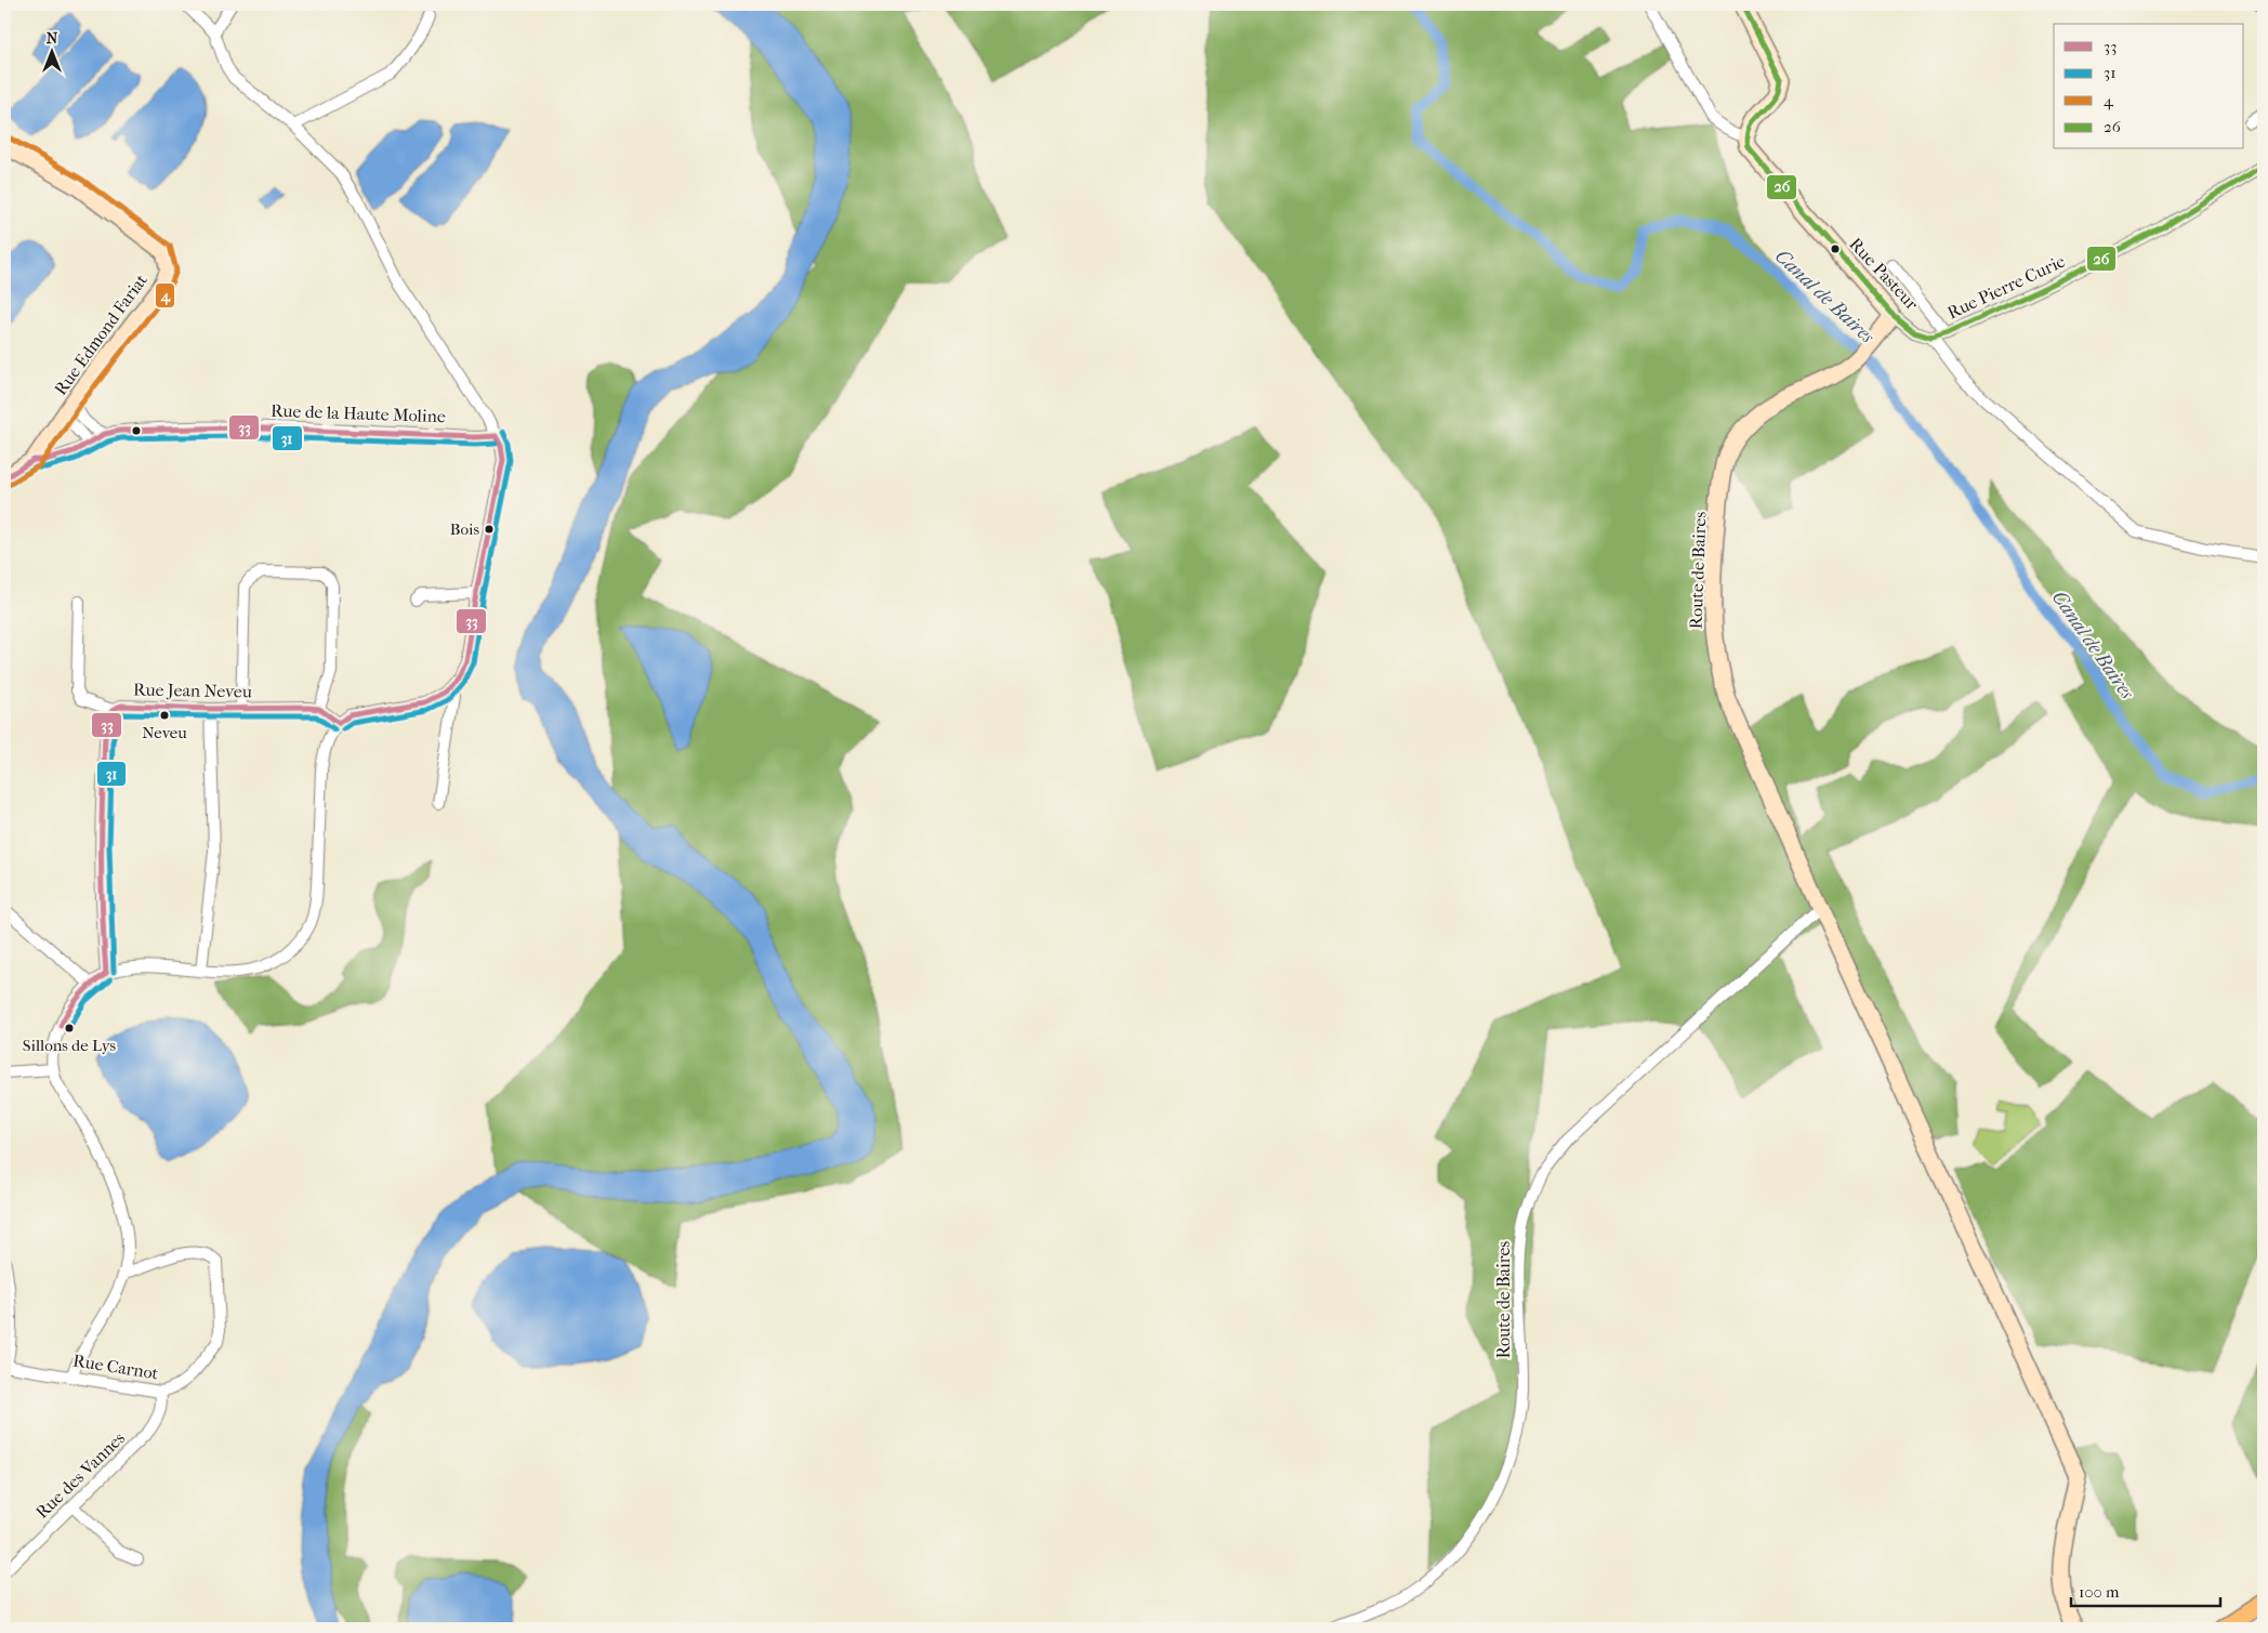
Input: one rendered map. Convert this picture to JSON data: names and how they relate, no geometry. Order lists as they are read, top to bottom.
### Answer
{
  "streets": {
    "street": [
      "Rue Pasteur",
      "Rue Pierre Curie",
      "Rue Edmond Fariat",
      "Rue de la Haute Moline",
      "Route de Baires",
      "Rue Jean Neveu",
      "Rue Carnot",
      "Rue des Vannes"
    ]
  },
  "crossings": [
    ["Rue Pasteur", "Rue Pierre Curie"],
    ["Rue Pasteur", "Route de Baires"],
    ["Rue Edmond Fariat", "Rue de la Haute Moline"],
    ["Rue Carnot", "Rue des Vannes"]
  ],
  "water": ["Canal de Baires"],
  "places": ["Bois", "Neveu", "Sillons de Lys"],
  "lines": [
    "transit line 26",
    "transit line 4",
    "transit line 33",
    "transit line 31"
  ],
  "legend": [
    "33",
    "31",
    "4",
    "26"
  ],
  "scale_bar": "100 m",
  "north": "top"
}
